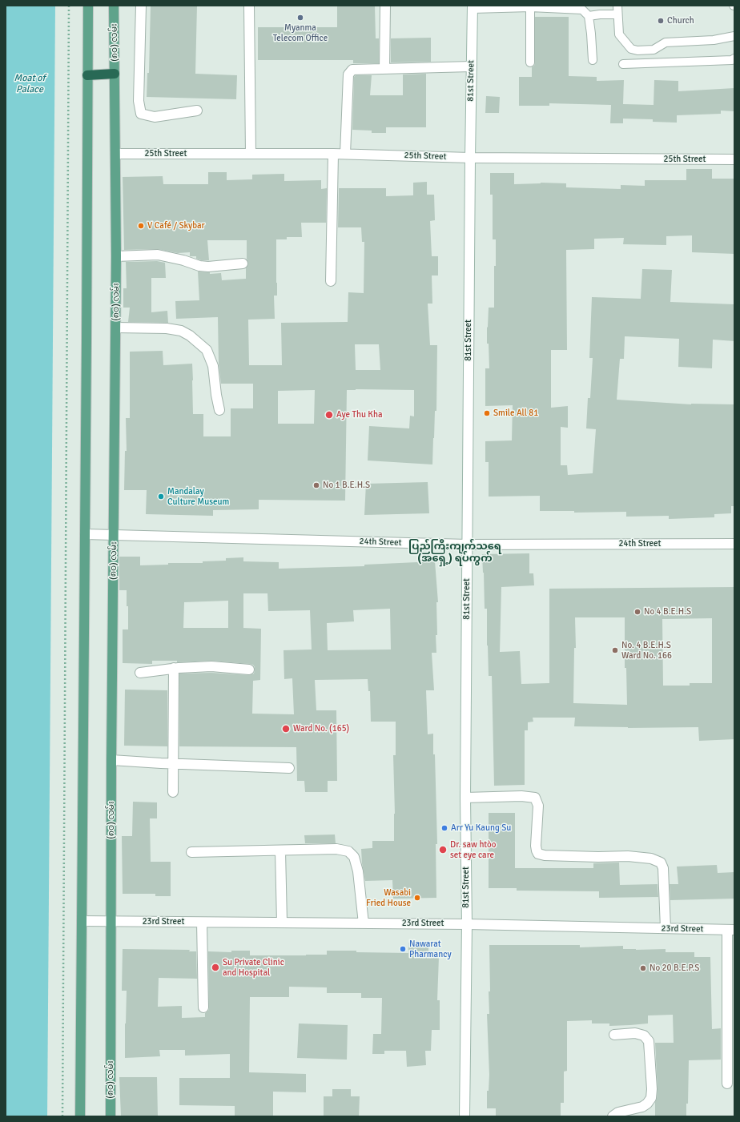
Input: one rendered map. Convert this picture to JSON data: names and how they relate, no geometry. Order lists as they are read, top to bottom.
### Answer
{
  "streets": {
    "main road": ["(၈၀) လမ်း"],
    "street": [
      "81st Street",
      "25th Street",
      "24th Street",
      "23rd Street"
    ]
  },
  "crossings": [
    ["(၈၀) လမ်း", "25th Street"],
    ["(၈၀) လမ်း", "24th Street"],
    ["(၈၀) လမ်း", "23rd Street"],
    ["81st Street", "25th Street"],
    ["81st Street", "24th Street"],
    ["81st Street", "23rd Street"]
  ],
  "districts": ["ပြည်ကြီးကျက်သရေ (အရှေ့) ရပ်ကွက်"],
  "water": ["Moat of Palace"],
  "places": [
    "Myanma Telecom Office",
    "Church",
    "V Café / Skybar",
    "Smile All 81",
    "Aye Thu Kha",
    "No 1 B.E.H.S",
    "Mandalay Culture Museum",
    "No 4 B.E.H.S",
    "No. 4 B.E.H.S Ward No. 166",
    "Ward No. (165)",
    "Arr Yu Kaung Su",
    "Dr. saw htòo set eye care",
    "Wasabi Fried House",
    "Nawarat Pharmancy",
    "Su Private Clinic and Hospital",
    "No 20 B.E.P.S"
  ]
}
